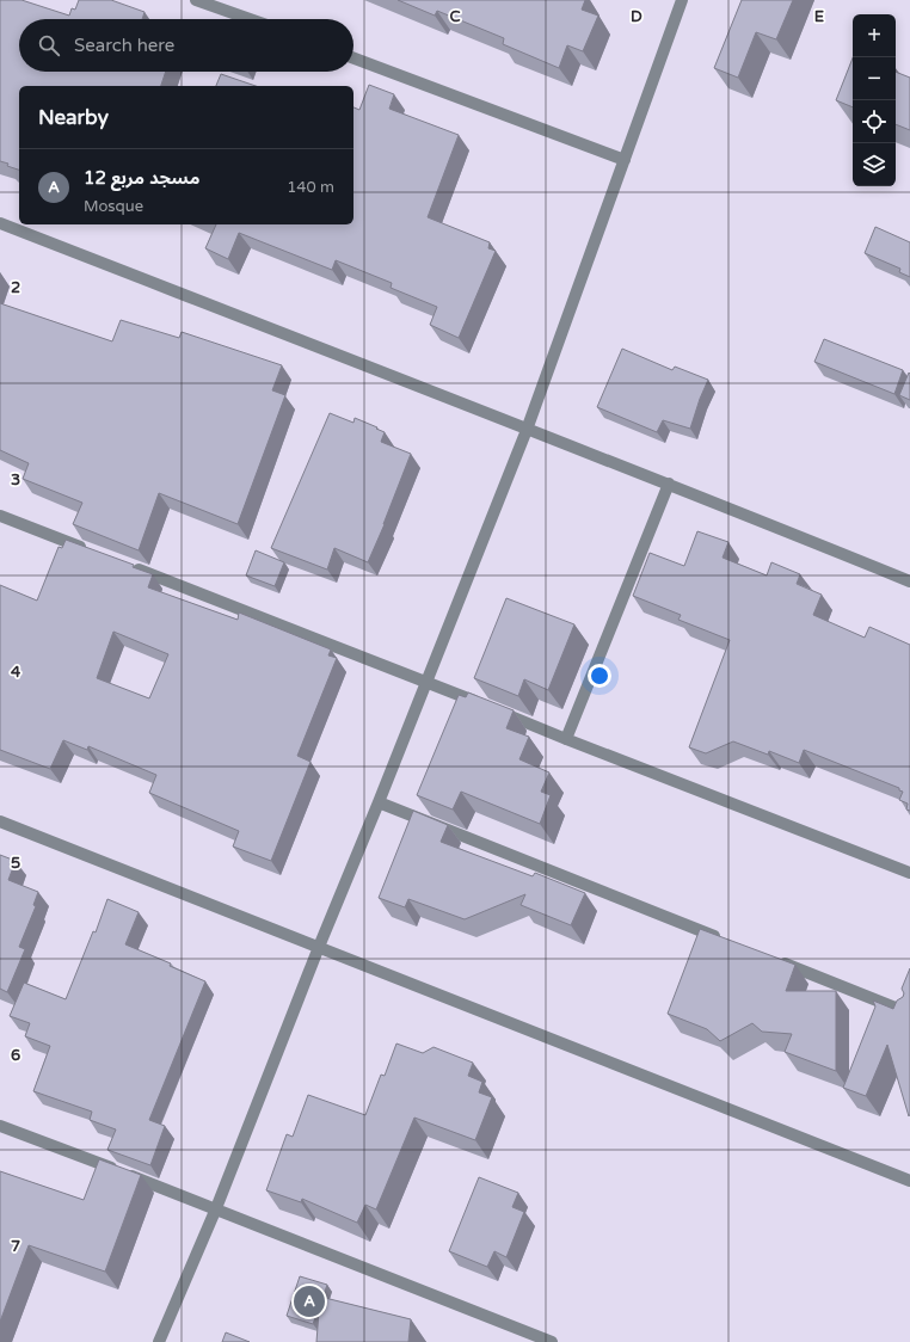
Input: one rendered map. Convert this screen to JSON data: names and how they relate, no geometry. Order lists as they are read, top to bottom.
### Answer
{
  "page": {
    "map_buttons": ["+", "−"],
    "search": "Search here",
    "heading": "Nearby",
    "list": [
      {
        "mark": "A",
        "name": "مسجد مربع 12",
        "note": "Mosque",
        "value": "140 m"
      }
    ],
    "pins": "A"
  },
  "grid": {
    "columns": ["C", "D", "E"],
    "rows": [
      "2",
      "3",
      "4",
      "5",
      "6",
      "7"
    ]
  }
}
